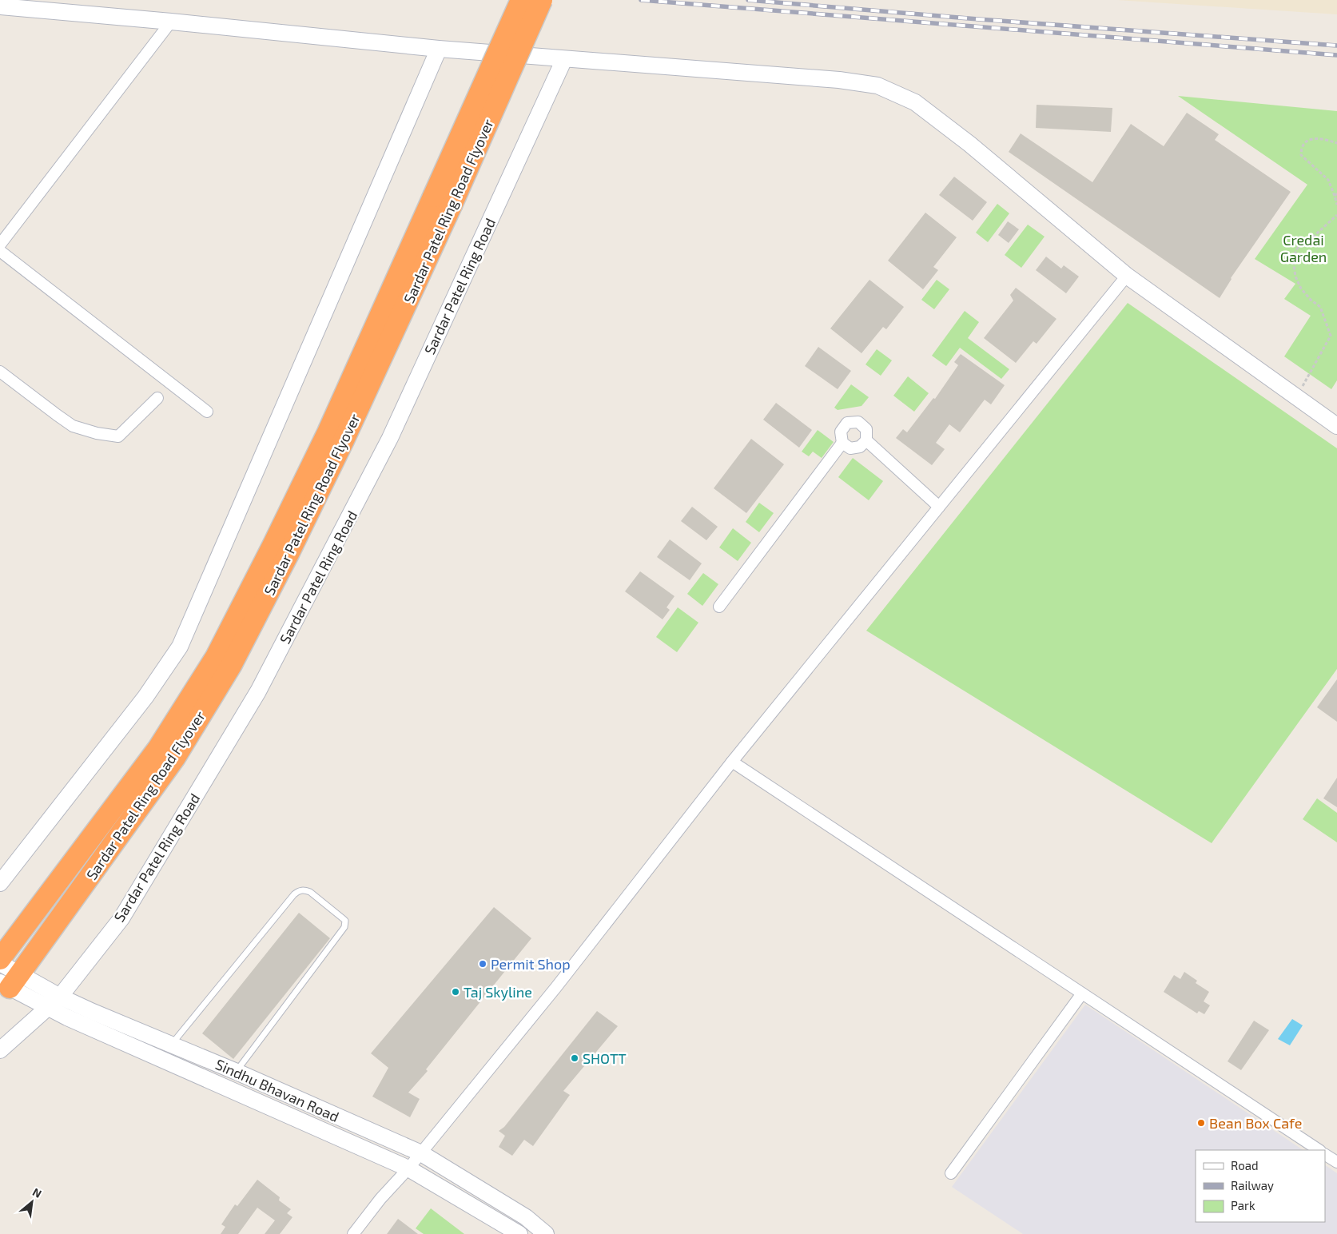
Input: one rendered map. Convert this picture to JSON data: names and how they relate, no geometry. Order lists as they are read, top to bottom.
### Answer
{
  "streets": {
    "highway": ["Sardar Patel Ring Road Flyover"],
    "street": ["Sardar Patel Ring Road", "Sindhu Bhavan Road"]
  },
  "crossings": [
    ["Sardar Patel Ring Road Flyover", "Sindhu Bhavan Road"],
    ["Sardar Patel Ring Road", "Sindhu Bhavan Road"]
  ],
  "parks": ["Credai Garden"],
  "places": [
    "Permit Shop",
    "Taj Skyline",
    "SHOTT",
    "Bean Box Cafe"
  ],
  "legend": ["Road", "Railway", "Park"],
  "north": "top right"
}
